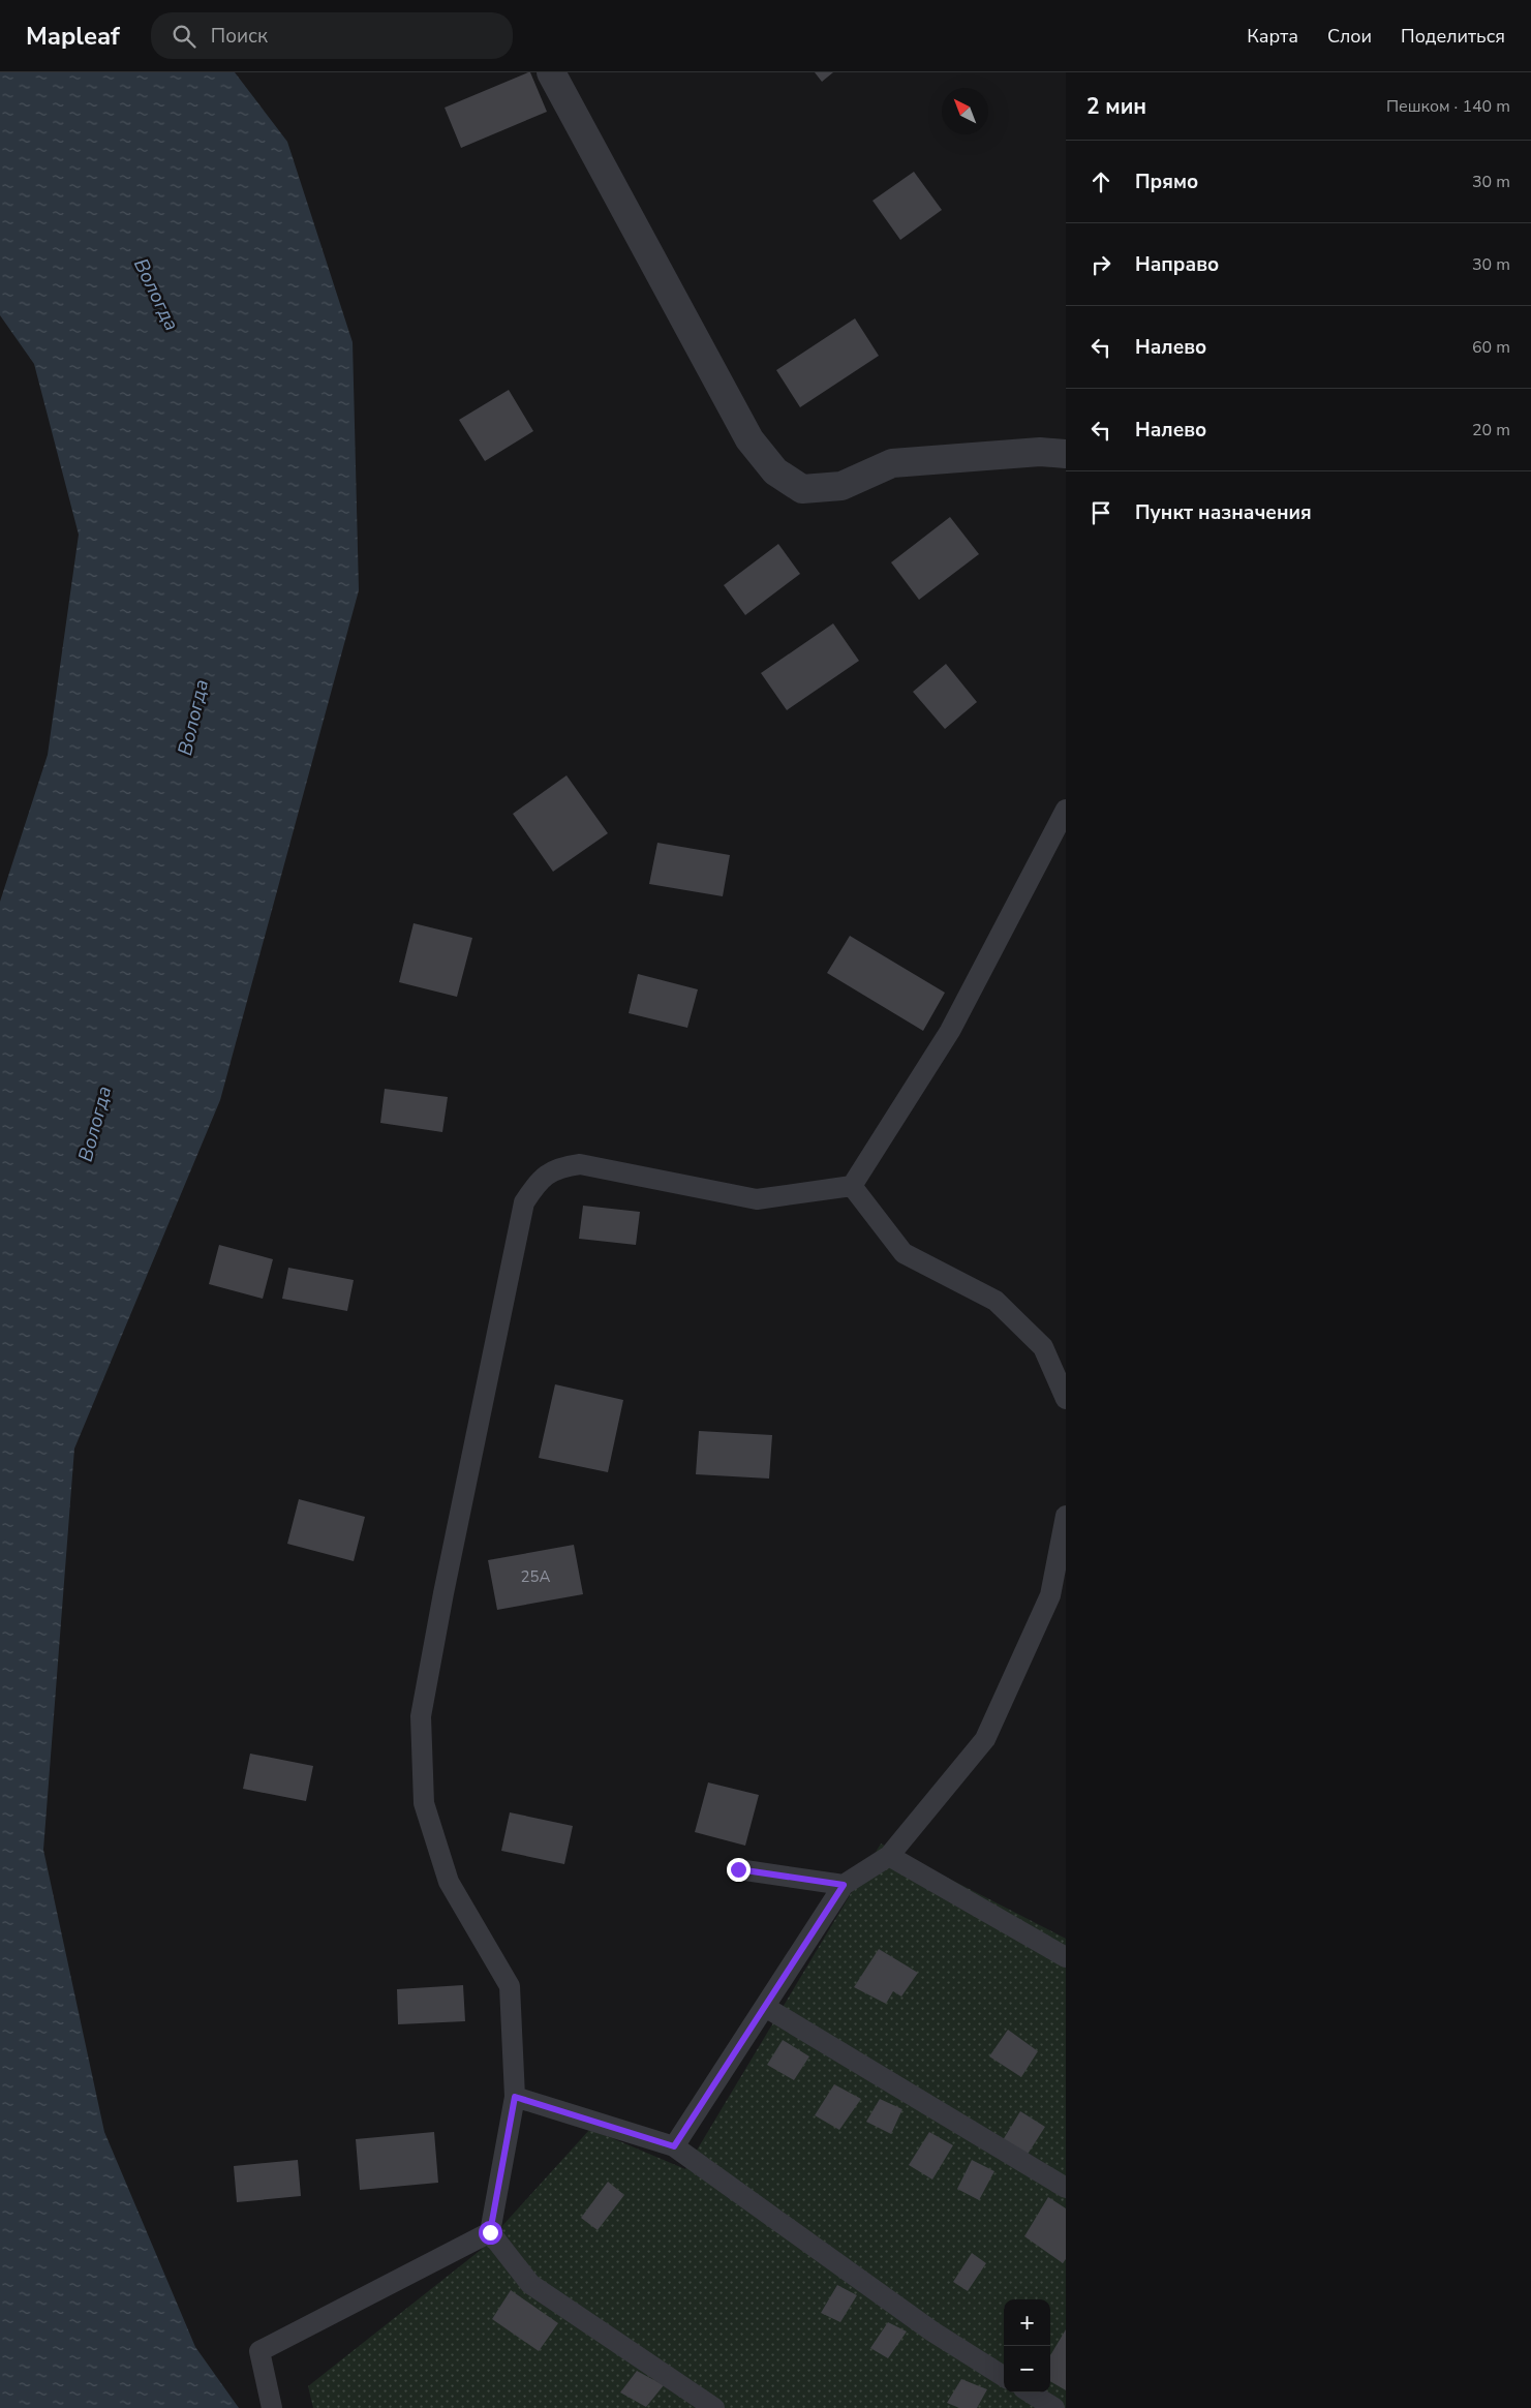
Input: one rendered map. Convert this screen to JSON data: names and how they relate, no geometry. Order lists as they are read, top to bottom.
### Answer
{
  "water": ["Вологда"],
  "house_numbers": ["25А"],
  "north": "top left",
  "page": {
    "header": "Mapleaf",
    "search": "Поиск",
    "nav": ["Карта", "Слои", "Поделиться"],
    "heading": ["2 мин", "Пешком · 140 m"],
    "list": [
      ["Прямо", "30 m"],
      ["Направо", "30 m"],
      ["Налево", "60 m"],
      ["Налево", "20 m"],
      "Пункт назначения"
    ],
    "map_buttons": ["+", "−"]
  }
}
